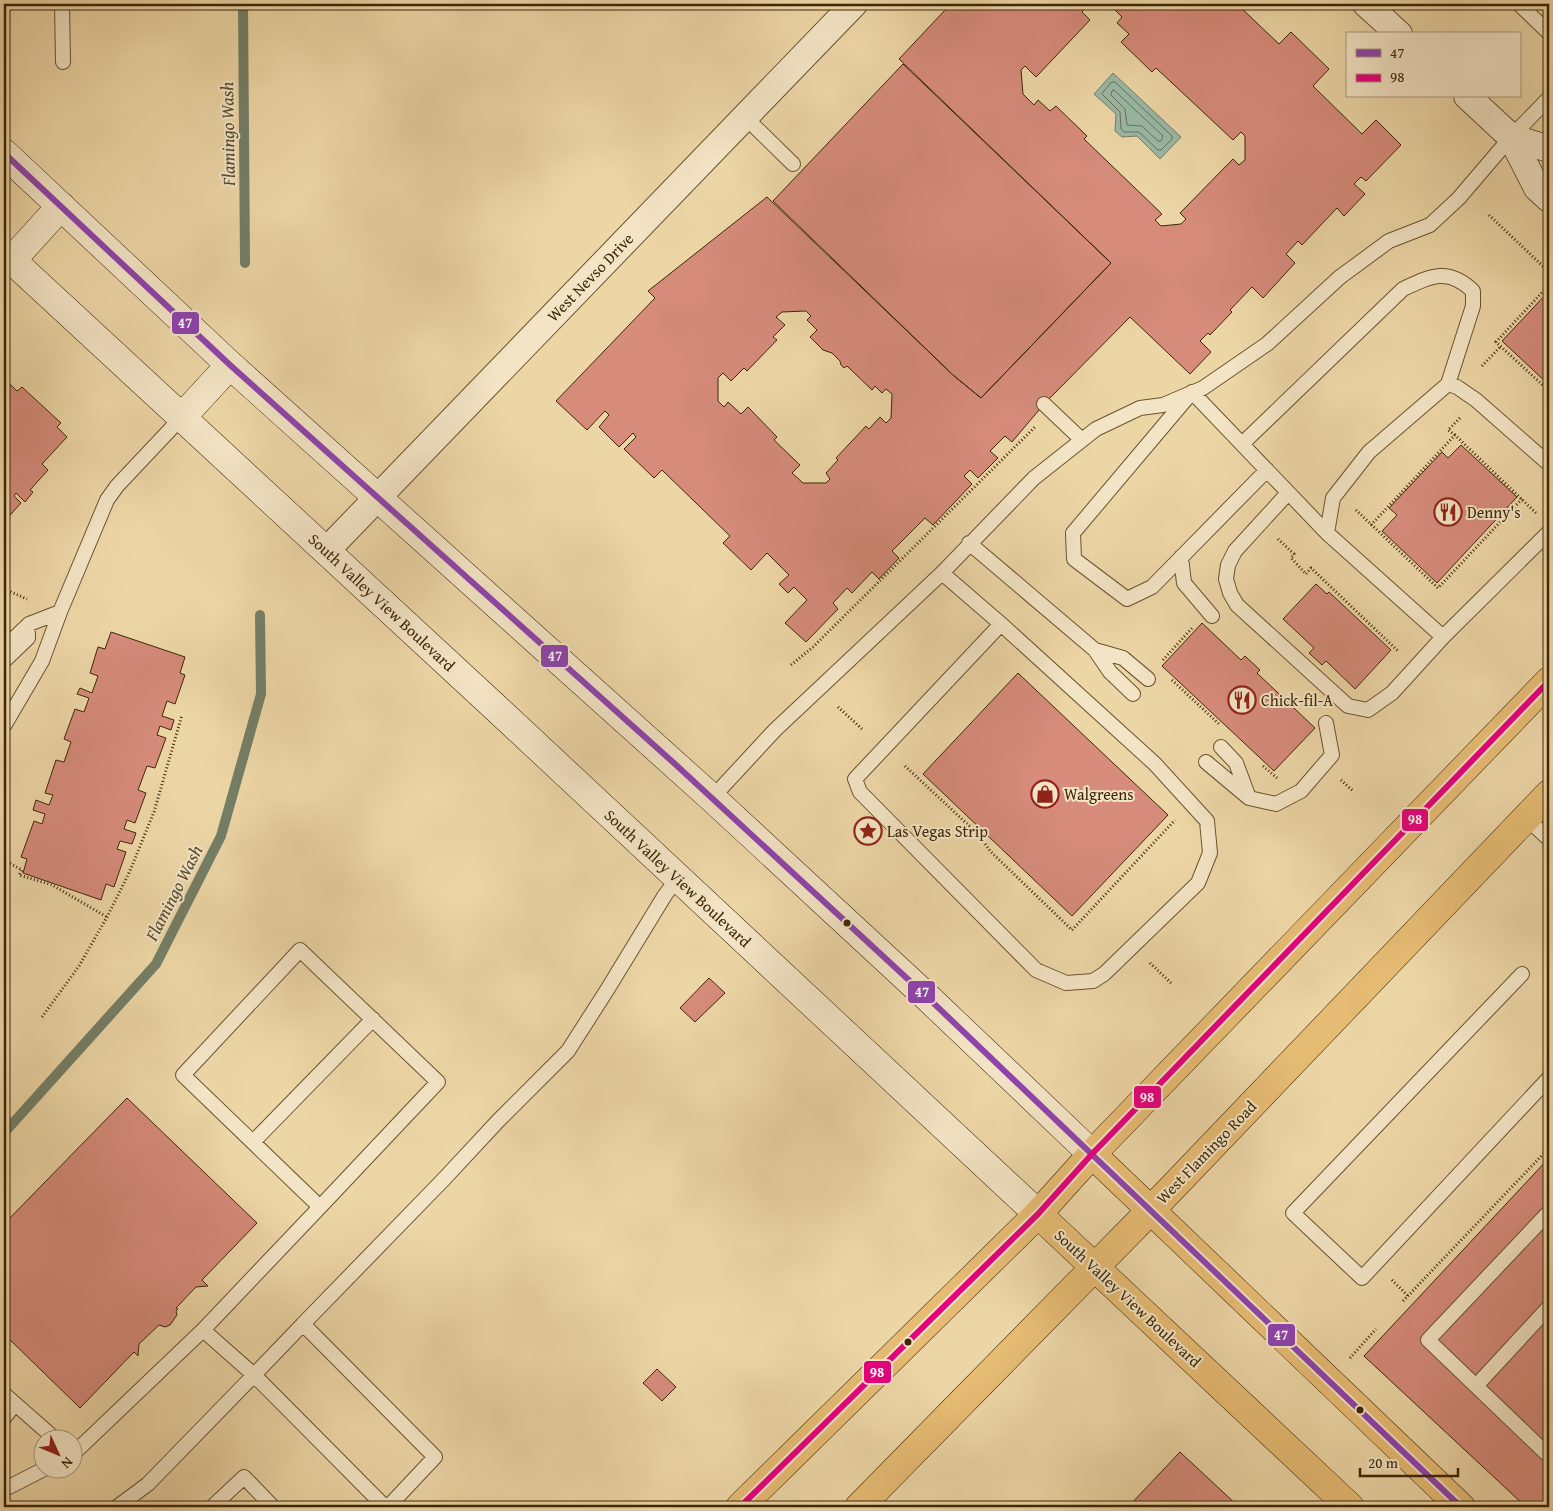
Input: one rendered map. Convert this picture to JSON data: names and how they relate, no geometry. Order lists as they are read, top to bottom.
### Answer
{
  "streets": {
    "main road": ["South Valley View Boulevard", "West Flamingo Road"],
    "street": ["West Nevso Drive"]
  },
  "crossings": [
    ["West Nevso Drive", "South Valley View Boulevard"],
    ["South Valley View Boulevard", "West Flamingo Road"]
  ],
  "water": ["Flamingo Wash"],
  "places": {
    "restaurant": ["Denny's", "Chick-fil-A"],
    "shop": ["Walgreens"],
    "place": ["Las Vegas Strip"]
  },
  "lines": ["transit line 47", "transit line 98"],
  "legend": ["47", "98"],
  "scale_bar": "20 m",
  "north": "bottom right"
}
